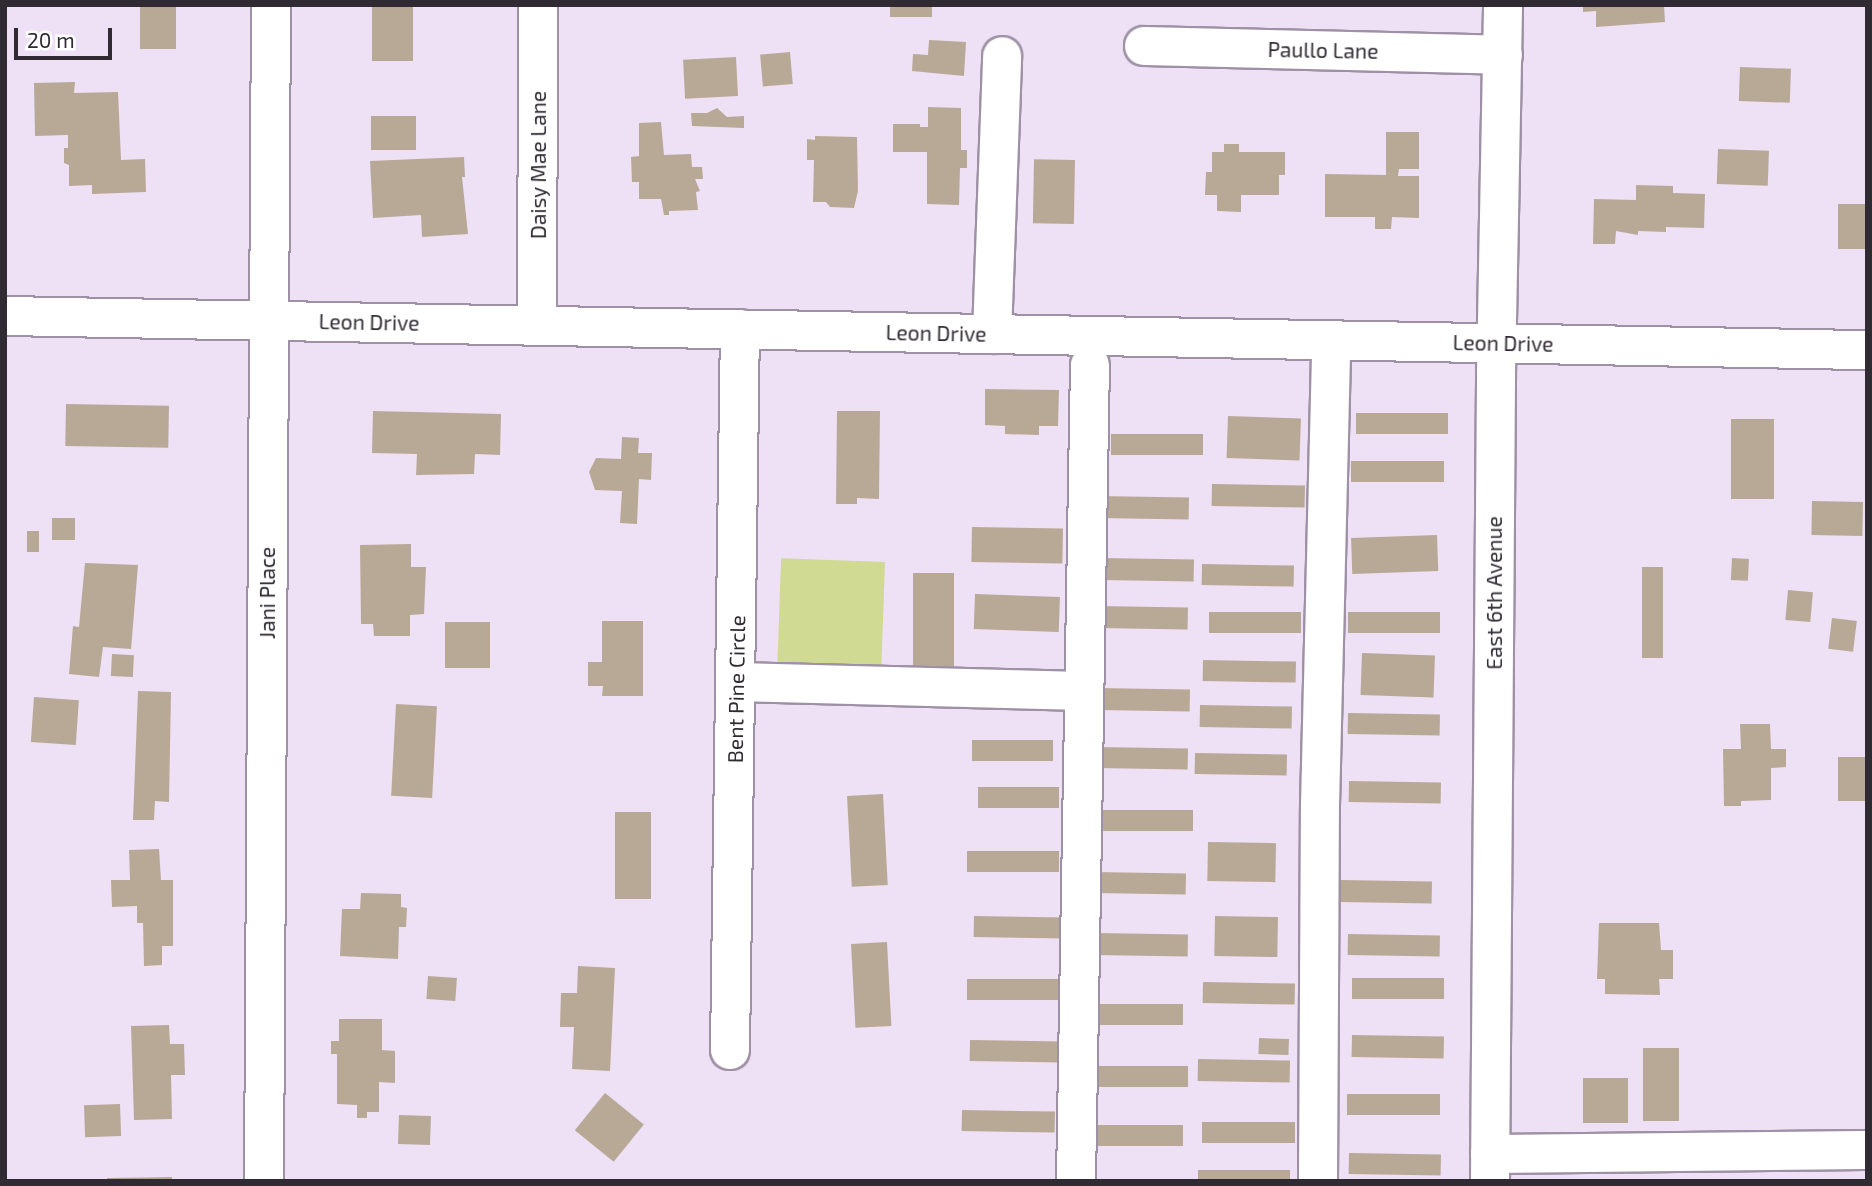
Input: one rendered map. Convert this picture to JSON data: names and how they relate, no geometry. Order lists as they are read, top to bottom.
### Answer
{
  "streets": {
    "street": [
      "Paullo Lane",
      "Daisy Mae Lane",
      "Leon Drive",
      "Jani Place",
      "East 6th Avenue",
      "Bent Pine Circle"
    ]
  },
  "crossings": [
    ["Paullo Lane", "East 6th Avenue"],
    ["Daisy Mae Lane", "Leon Drive"],
    ["Leon Drive", "Jani Place"],
    ["Leon Drive", "East 6th Avenue"],
    ["Leon Drive", "Bent Pine Circle"]
  ],
  "scale_bar": "20 m"
}
